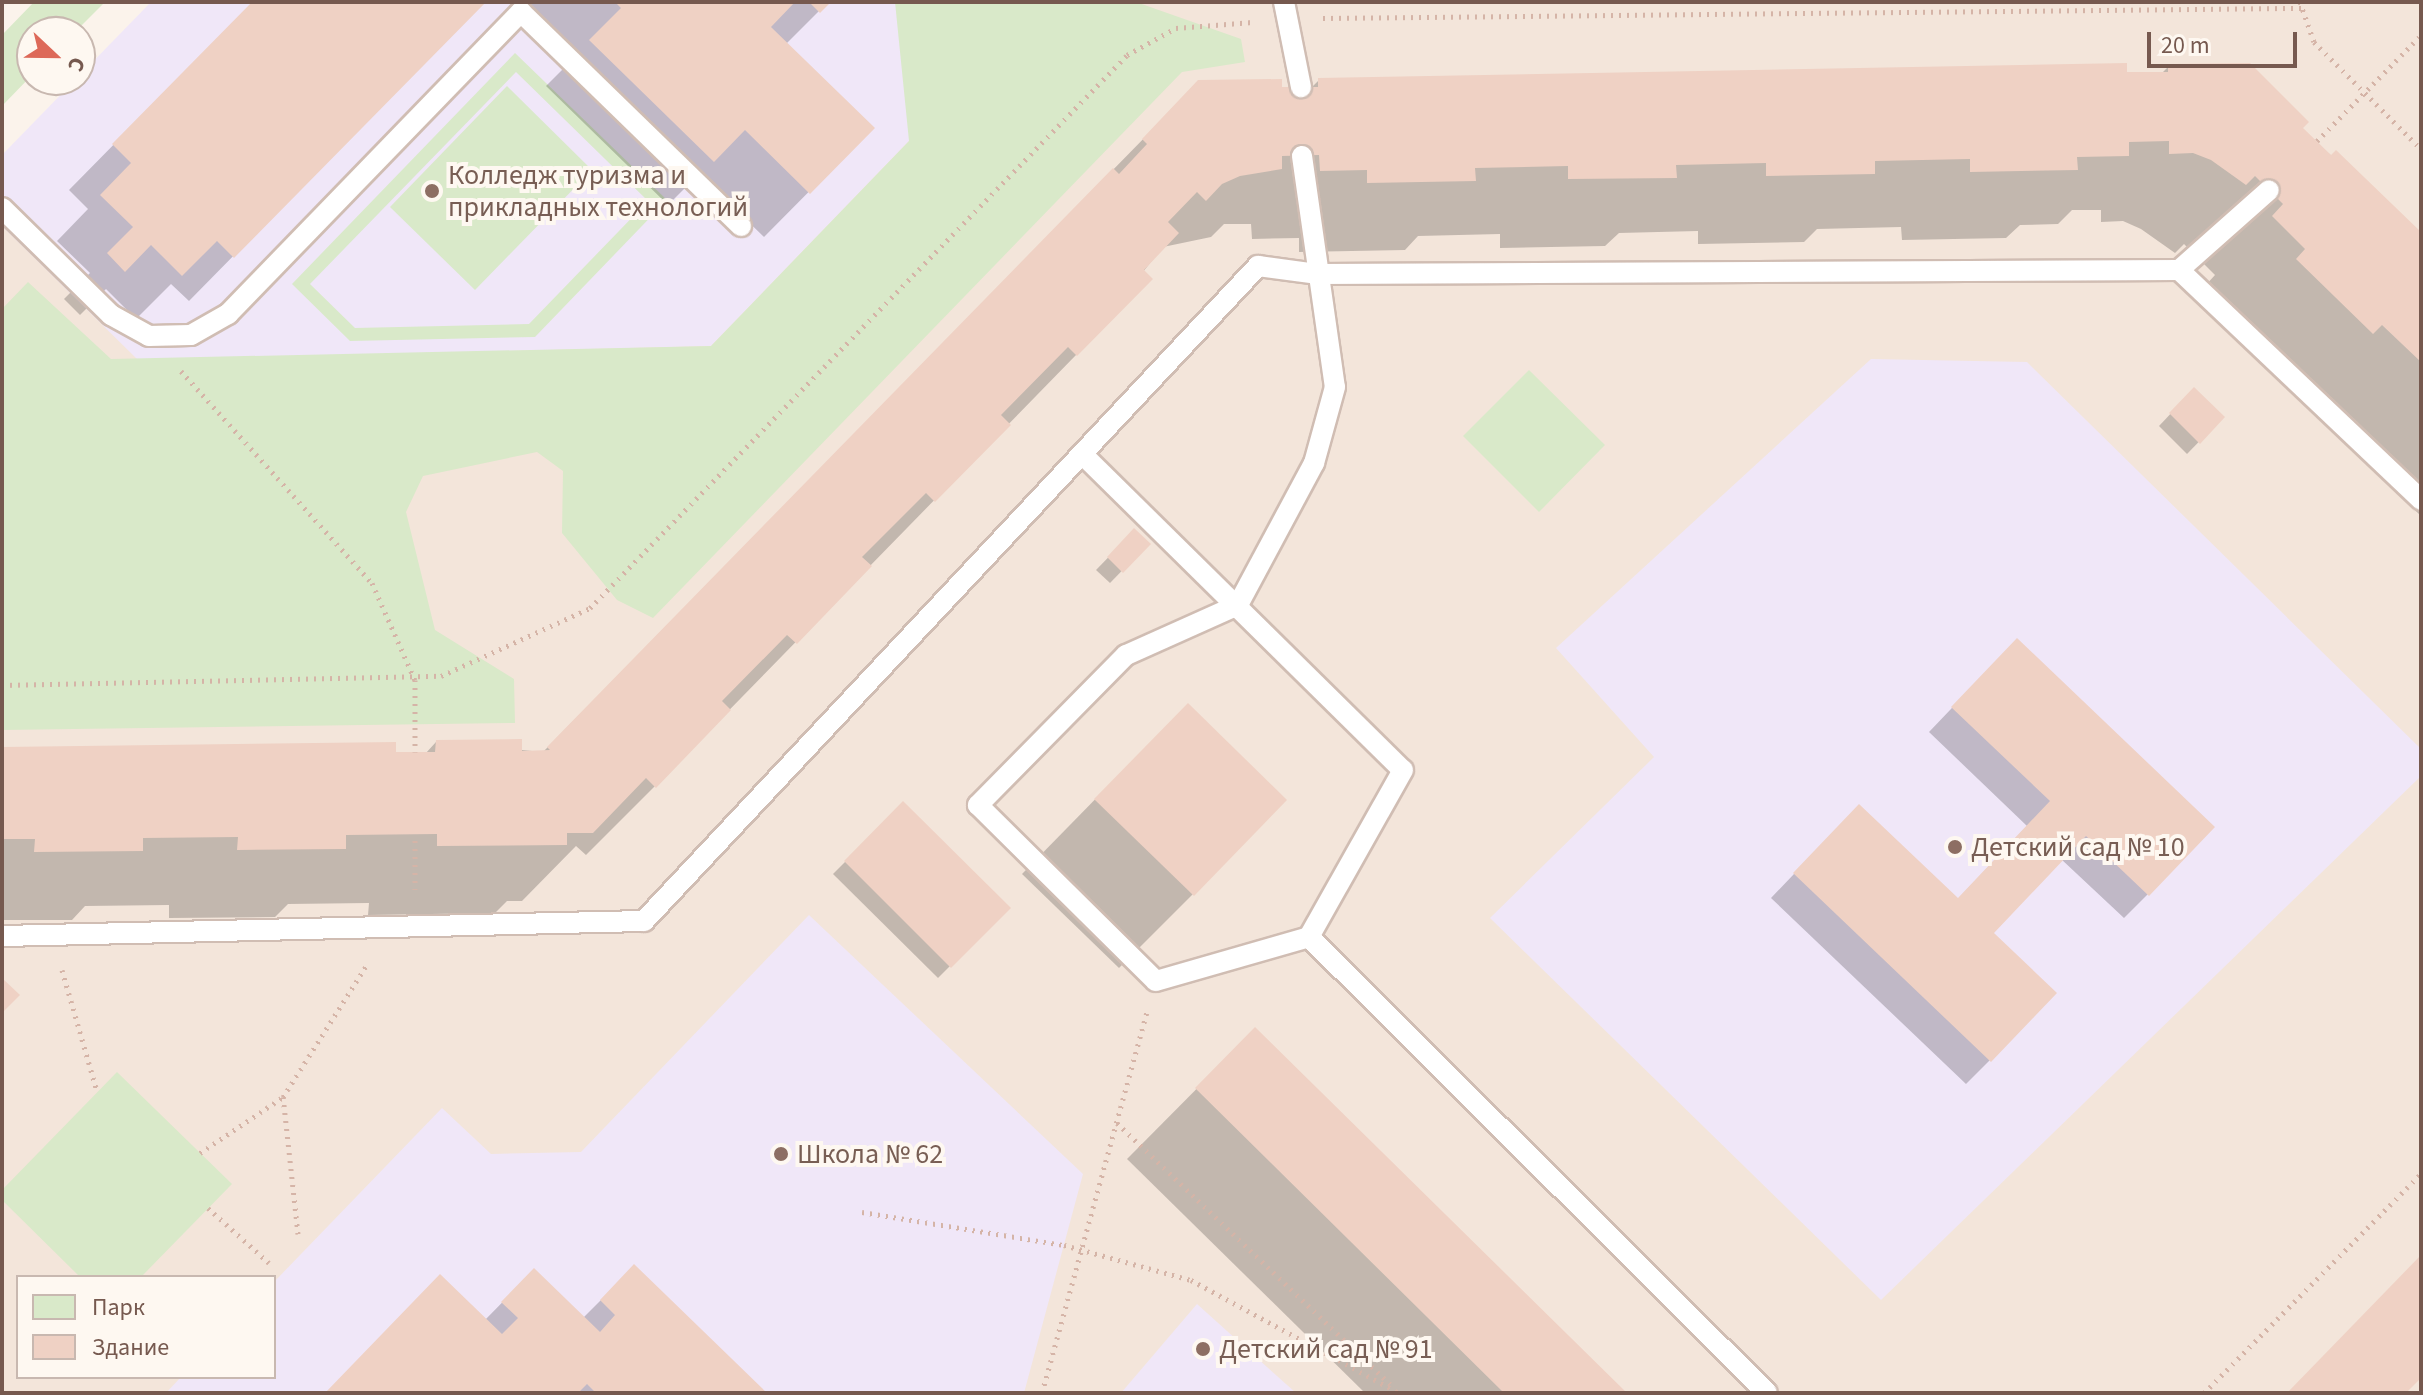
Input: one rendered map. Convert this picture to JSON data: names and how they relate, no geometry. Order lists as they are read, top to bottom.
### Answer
{
  "places": [
    "Колледж туризма и прикладных технологий",
    "Детский сад № 10",
    "Школа № 62",
    "Детский сад № 91"
  ],
  "legend": ["Парк", "Здание"],
  "scale_bar": "20 m",
  "north": "right"
}
